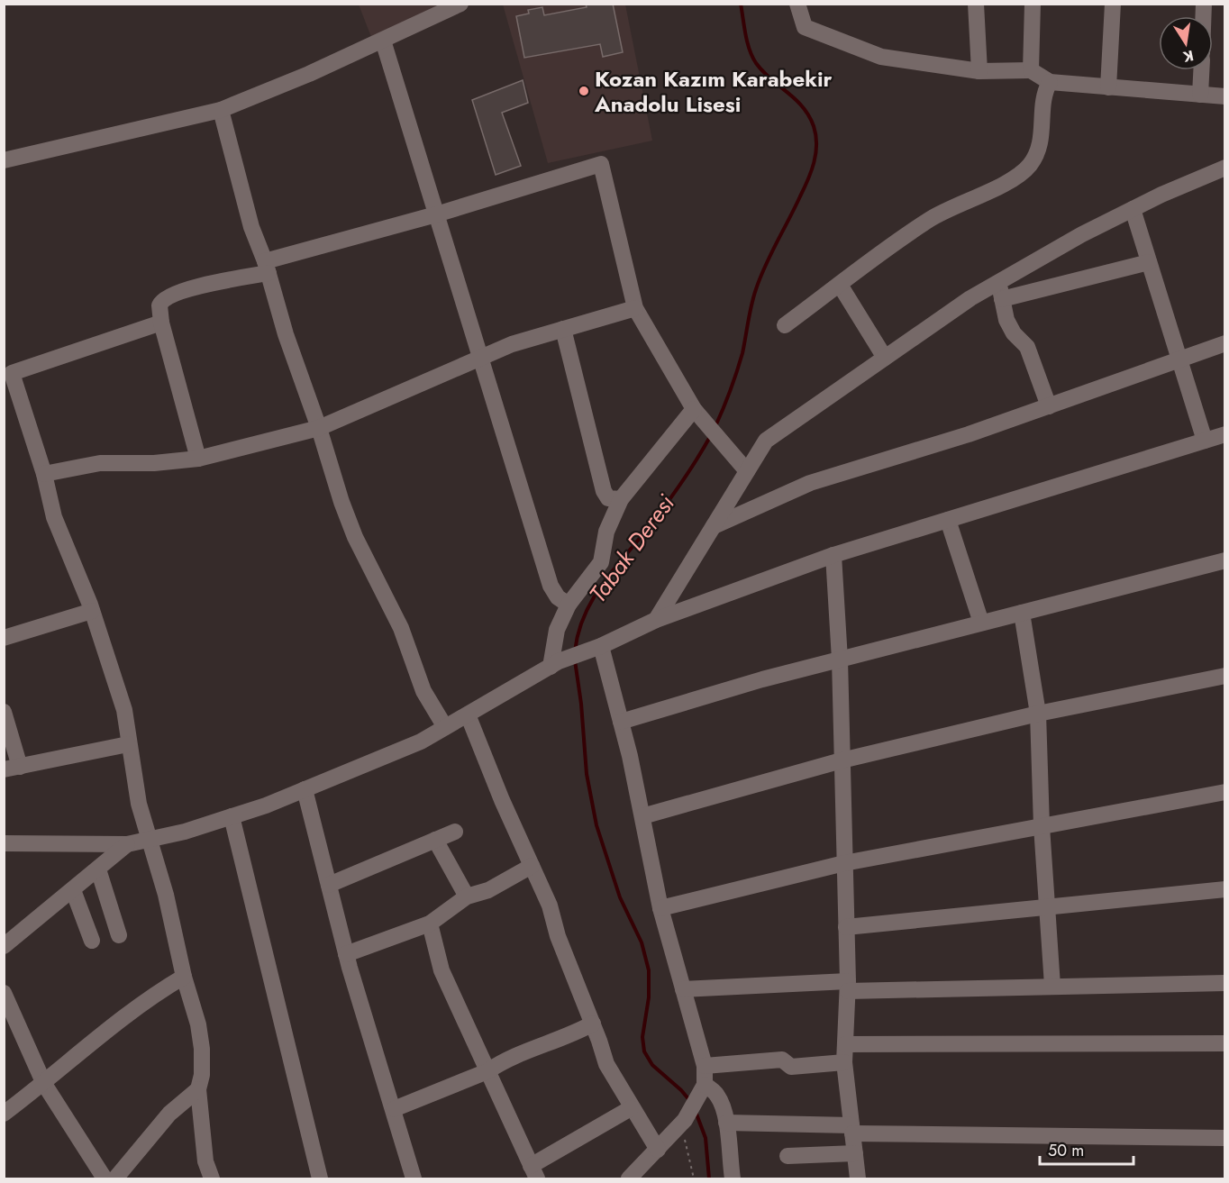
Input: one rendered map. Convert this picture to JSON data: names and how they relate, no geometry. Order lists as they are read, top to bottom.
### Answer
{
  "water": ["Tabak Deresi"],
  "places": ["Kozan Kazım Karabekir Anadolu Lisesi"],
  "scale_bar": "50 m",
  "north": "bottom"
}
